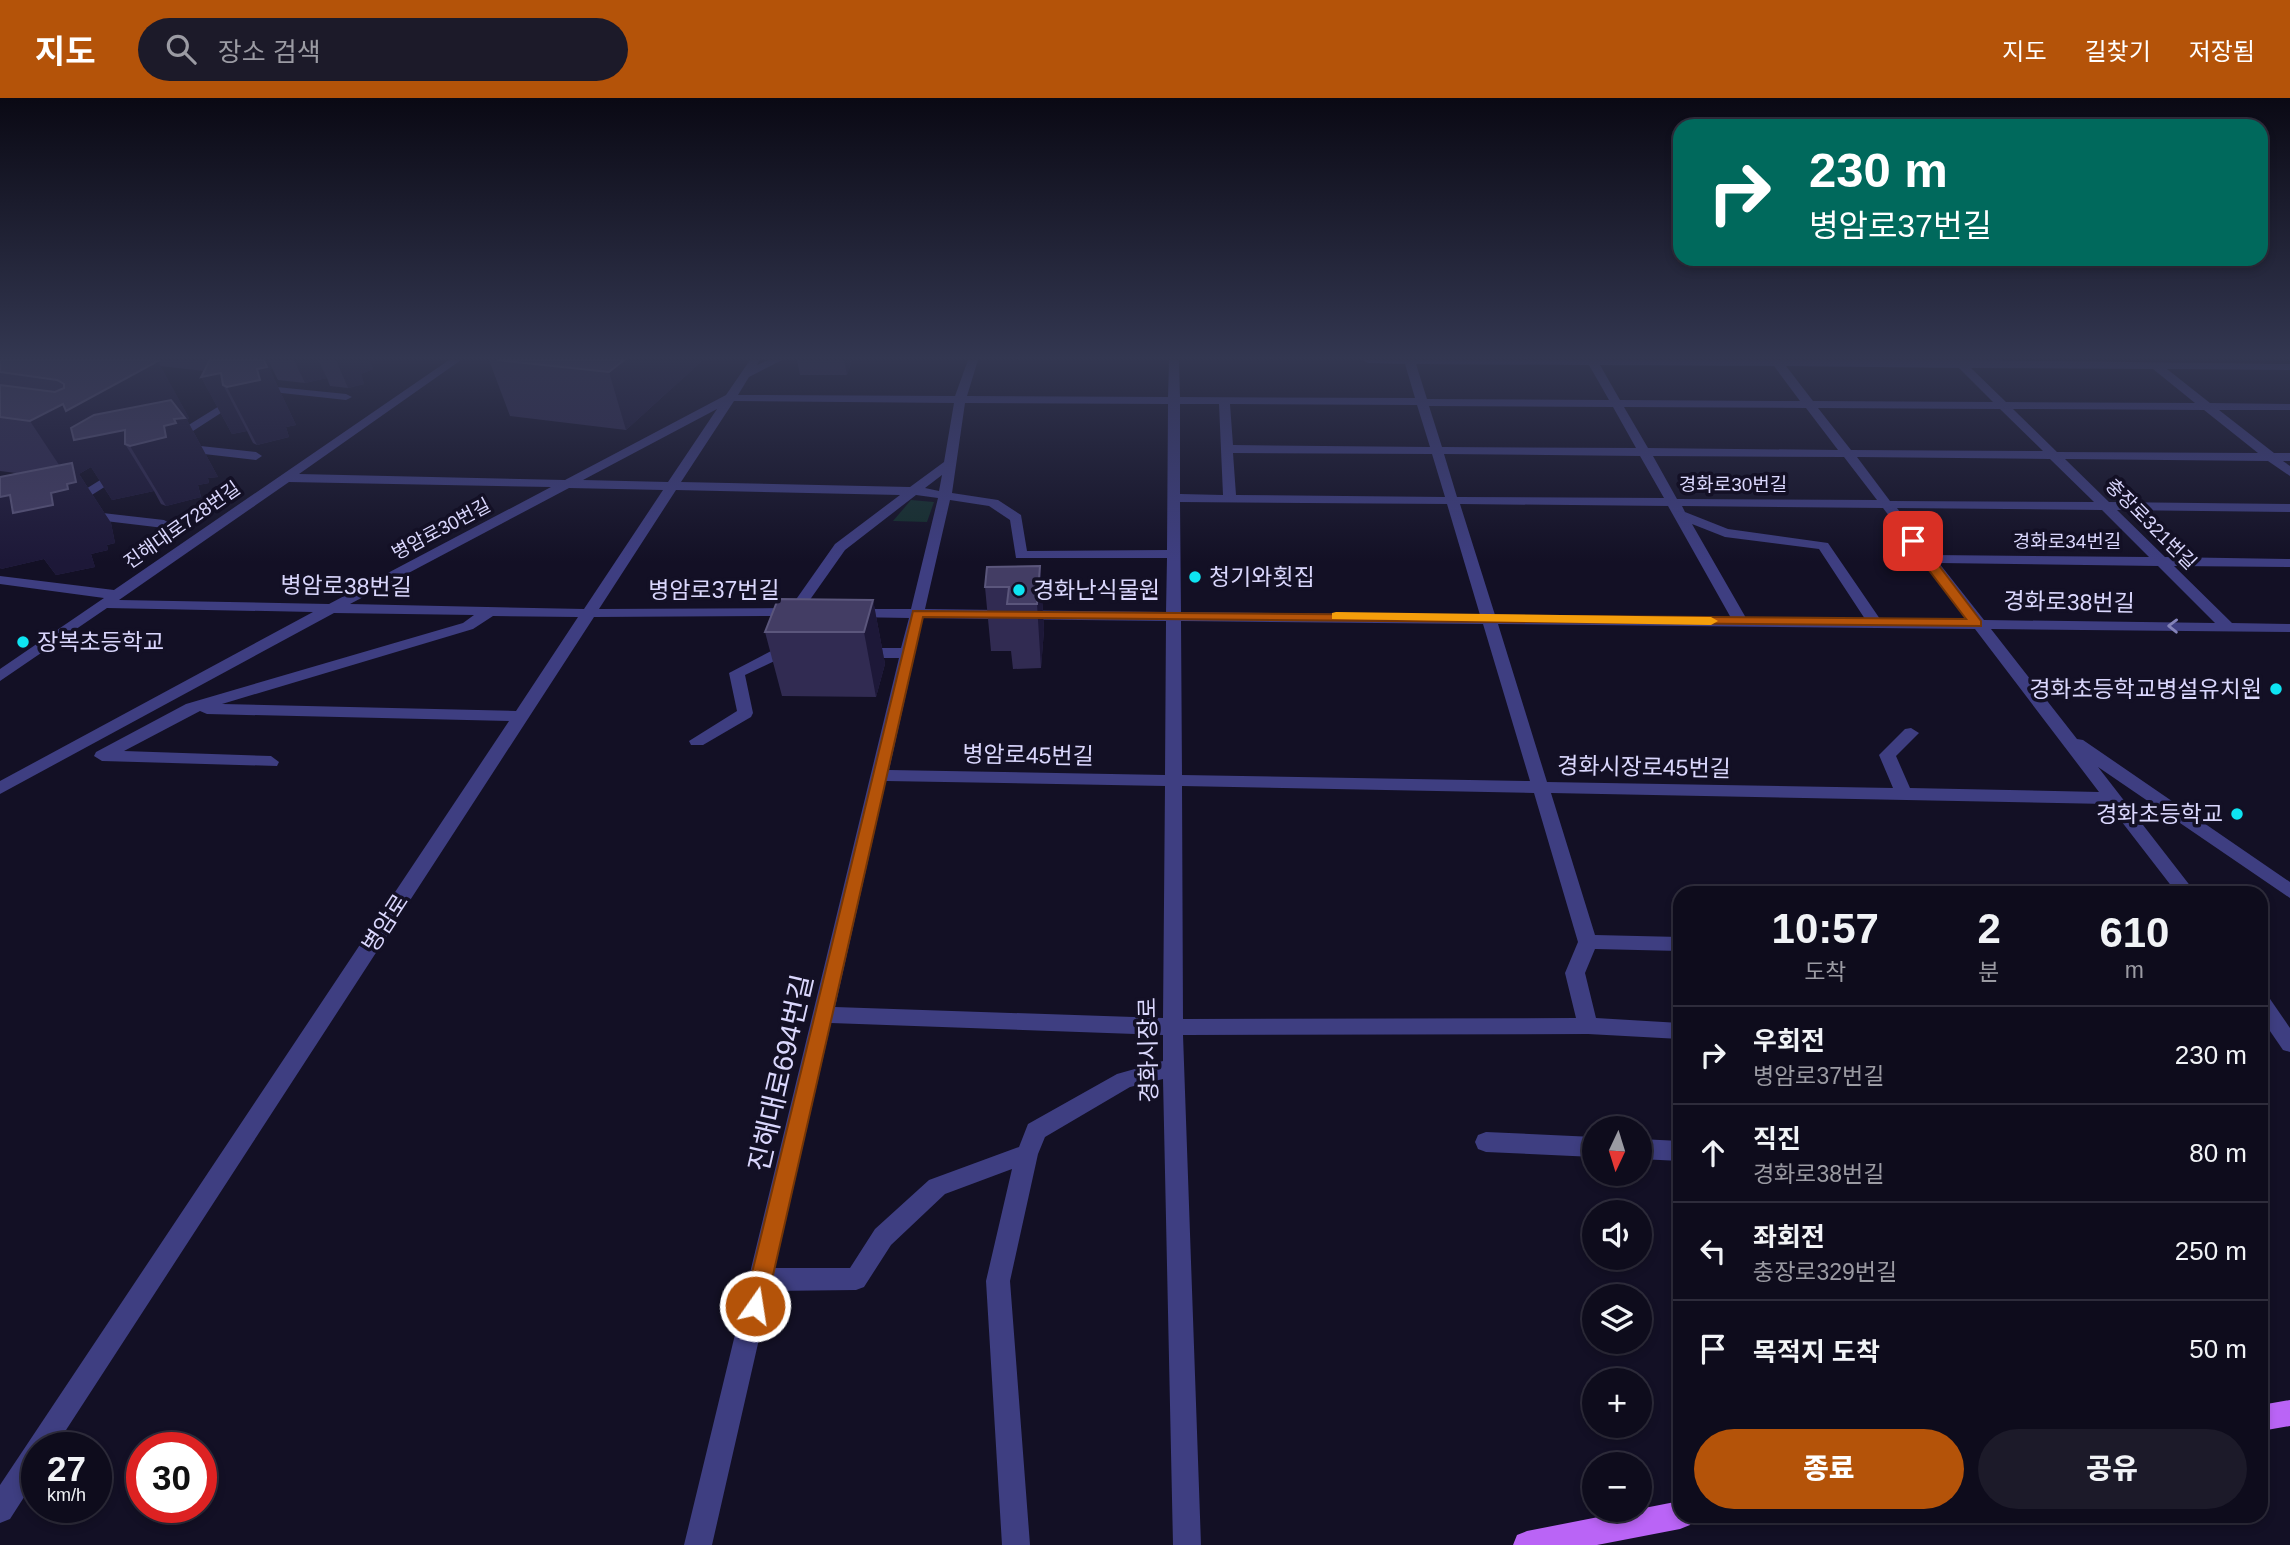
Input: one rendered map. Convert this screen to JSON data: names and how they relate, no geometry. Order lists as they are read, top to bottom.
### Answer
{
  "streets": {
    "street": [
      "경화로30번길",
      "충장로321번길",
      "진해대로728번길",
      "병암로30번길",
      "경화로34번길",
      "병암로38번길",
      "병암로37번길",
      "경화로38번길",
      "병암로45번길",
      "경화시장로45번길",
      "병암로",
      "경화시장로",
      "진해대로694번길"
    ]
  },
  "crossings": [
    ["경화로30번길", "충장로321번길"],
    ["경화로30번길", "경화시장로"],
    ["충장로321번길", "경화로34번길"],
    ["충장로321번길", "경화로38번길"],
    ["진해대로728번길", "병암로30번길"],
    ["진해대로728번길", "병암로38번길"],
    ["병암로30번길", "병암로38번길"],
    ["병암로30번길", "병암로"],
    ["병암로38번길", "병암로37번길"],
    ["병암로38번길", "병암로"],
    ["병암로37번길", "병암로"],
    ["경화로38번길", "경화시장로"],
    ["병암로45번길", "경화시장로45번길"],
    ["병암로45번길", "경화시장로"],
    ["병암로45번길", "진해대로694번길"],
    ["경화시장로45번길", "경화시장로"]
  ],
  "places": [
    "청기와횟집",
    "경화난식물원",
    "장복초등학교",
    "경화초등학교병설유치원",
    "경화초등학교"
  ],
  "north": "bottom",
  "page": {
    "header": "지도",
    "search": "장소 검색",
    "nav": ["지도", "길찾기", "저장됨"],
    "turn": ["230 m", "병암로37번길"],
    "eta": [
      "10:57",
      "도착",
      "2",
      "분",
      "610",
      "m"
    ],
    "list": [
      {
        "name": "우회전",
        "note": "병암로37번길",
        "value": "230 m"
      },
      {
        "name": "직진",
        "note": "경화로38번길",
        "value": "80 m"
      },
      {
        "name": "좌회전",
        "note": "충장로329번길",
        "value": "250 m"
      },
      {
        "name": "목적지 도착",
        "value": "50 m"
      }
    ],
    "map_buttons": ["+", "−"],
    "buttons": ["종료", "공유"],
    "speed": "27 km/h",
    "limit": "30"
  }
}
